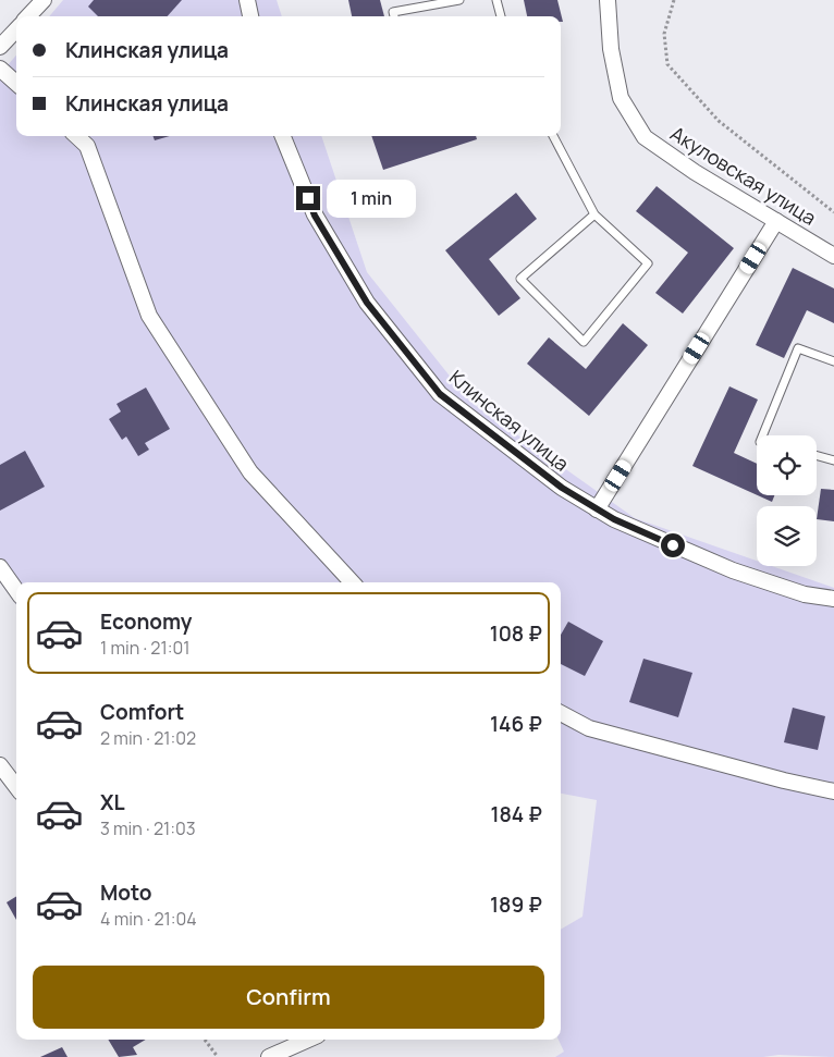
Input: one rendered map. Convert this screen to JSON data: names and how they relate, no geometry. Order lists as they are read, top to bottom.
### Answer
{
  "streets": {
    "street": ["Акуловская улица", "Клинская улица"]
  },
  "page": {
    "banner": ["Клинская улица", "Клинская улица"],
    "bubble": "1 min",
    "list": [
      {
        "name": "Economy",
        "note": "1 min · 21:01",
        "value": "108 ₽"
      },
      {
        "name": "Comfort",
        "note": "2 min · 21:02",
        "value": "146 ₽"
      },
      {
        "name": "XL",
        "note": "3 min · 21:03",
        "value": "184 ₽"
      },
      {
        "name": "Moto",
        "note": "4 min · 21:04",
        "value": "189 ₽"
      }
    ],
    "buttons": "Confirm"
  }
}
